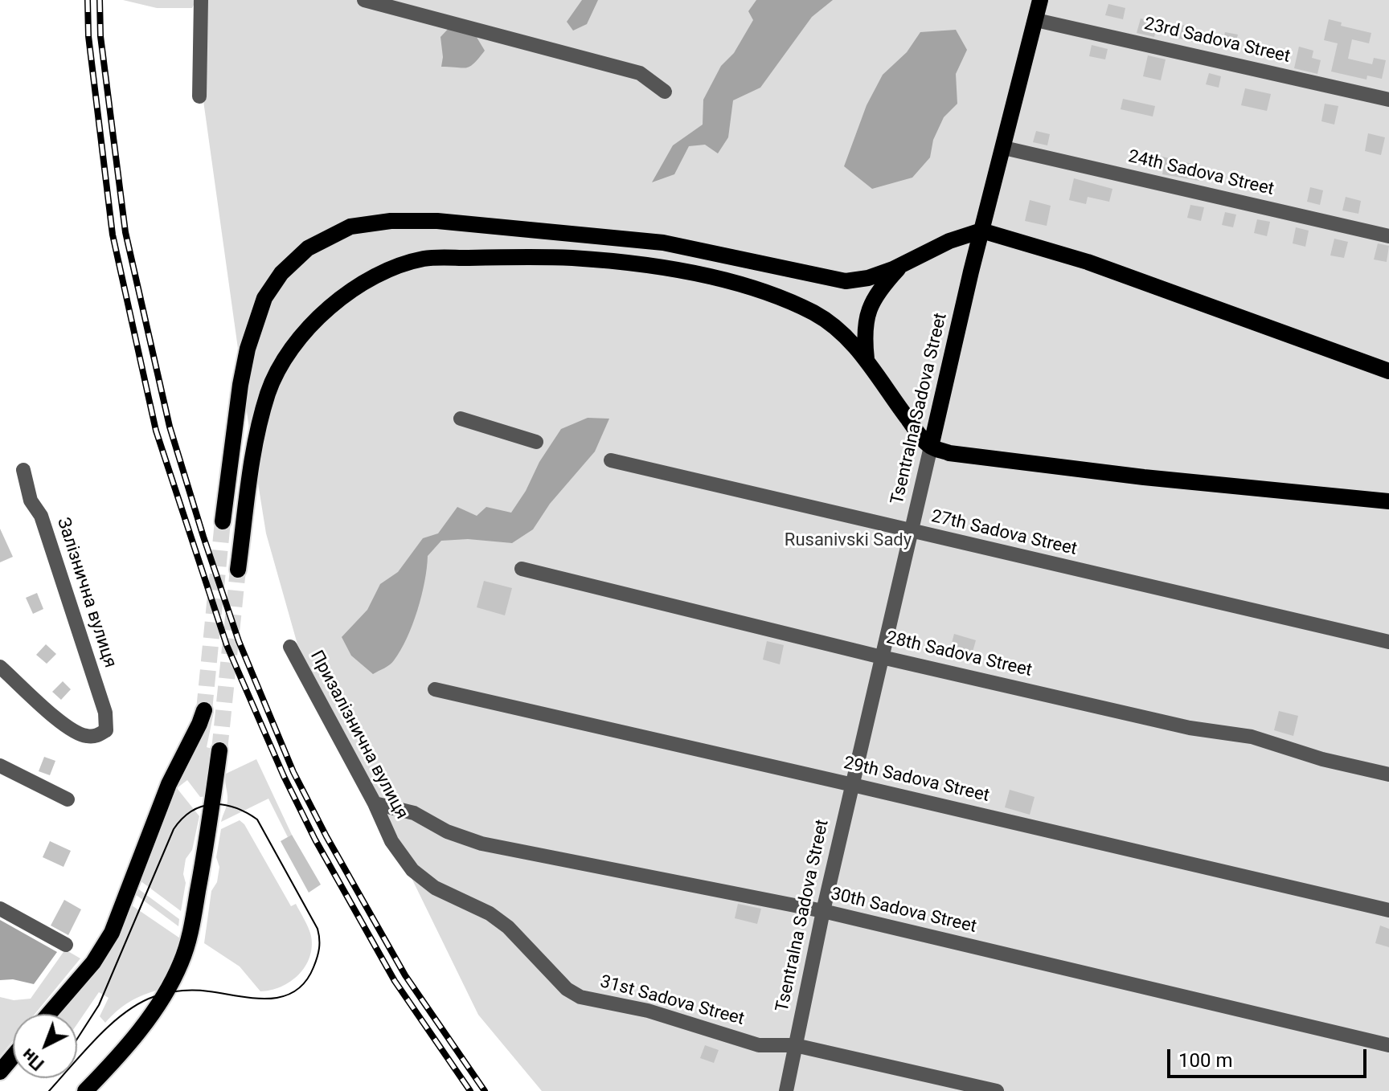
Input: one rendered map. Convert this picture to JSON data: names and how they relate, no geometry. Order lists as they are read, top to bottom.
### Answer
{
  "streets": {
    "main road": ["Tsentralna Sadova Street"],
    "street": [
      "23rd Sadova Street",
      "24th Sadova Street",
      "27th Sadova Street",
      "Залізнична вулиця",
      "28th Sadova Street",
      "Призалізнична вулиця",
      "29th Sadova Street",
      "30th Sadova Street",
      "31st Sadova Street"
    ]
  },
  "crossings": [
    ["23rd Sadova Street", "Tsentralna Sadova Street"],
    ["24th Sadova Street", "Tsentralna Sadova Street"],
    ["Tsentralna Sadova Street", "27th Sadova Street"],
    ["Tsentralna Sadova Street", "28th Sadova Street"],
    ["Tsentralna Sadova Street", "29th Sadova Street"],
    ["Tsentralna Sadova Street", "30th Sadova Street"],
    ["Tsentralna Sadova Street", "31st Sadova Street"],
    ["Призалізнична вулиця", "30th Sadova Street"],
    ["Призалізнична вулиця", "31st Sadova Street"]
  ],
  "parks": ["Rusanivski Sady"],
  "scale_bar": "100 m",
  "north": "bottom left"
}
